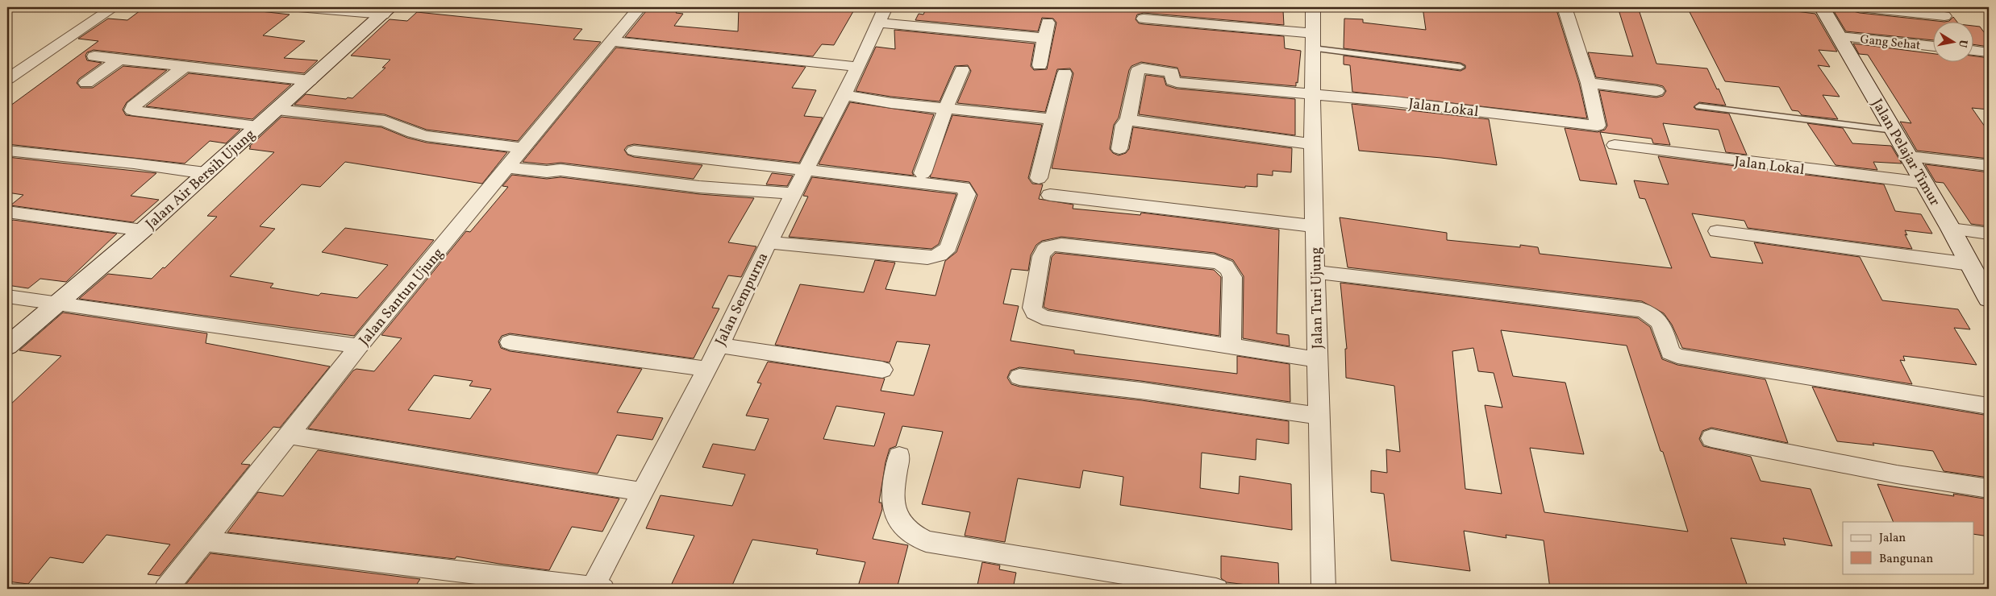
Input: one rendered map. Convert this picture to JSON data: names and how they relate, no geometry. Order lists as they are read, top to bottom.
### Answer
{
  "streets": {
    "street": [
      "Gang Sehat",
      "Jalan Lokal",
      "Jalan Pelajar Timur",
      "Jalan Air Bersih Ujung",
      "Jalan Santun Ujung",
      "Jalan Turi Ujung",
      "Jalan Sempurna"
    ]
  },
  "crossings": [
    ["Gang Sehat", "Jalan Pelajar Timur"],
    ["Jalan Lokal", "Jalan Pelajar Timur"],
    ["Jalan Lokal", "Jalan Turi Ujung"]
  ],
  "legend": ["Jalan", "Bangunan"],
  "north": "right"
}
